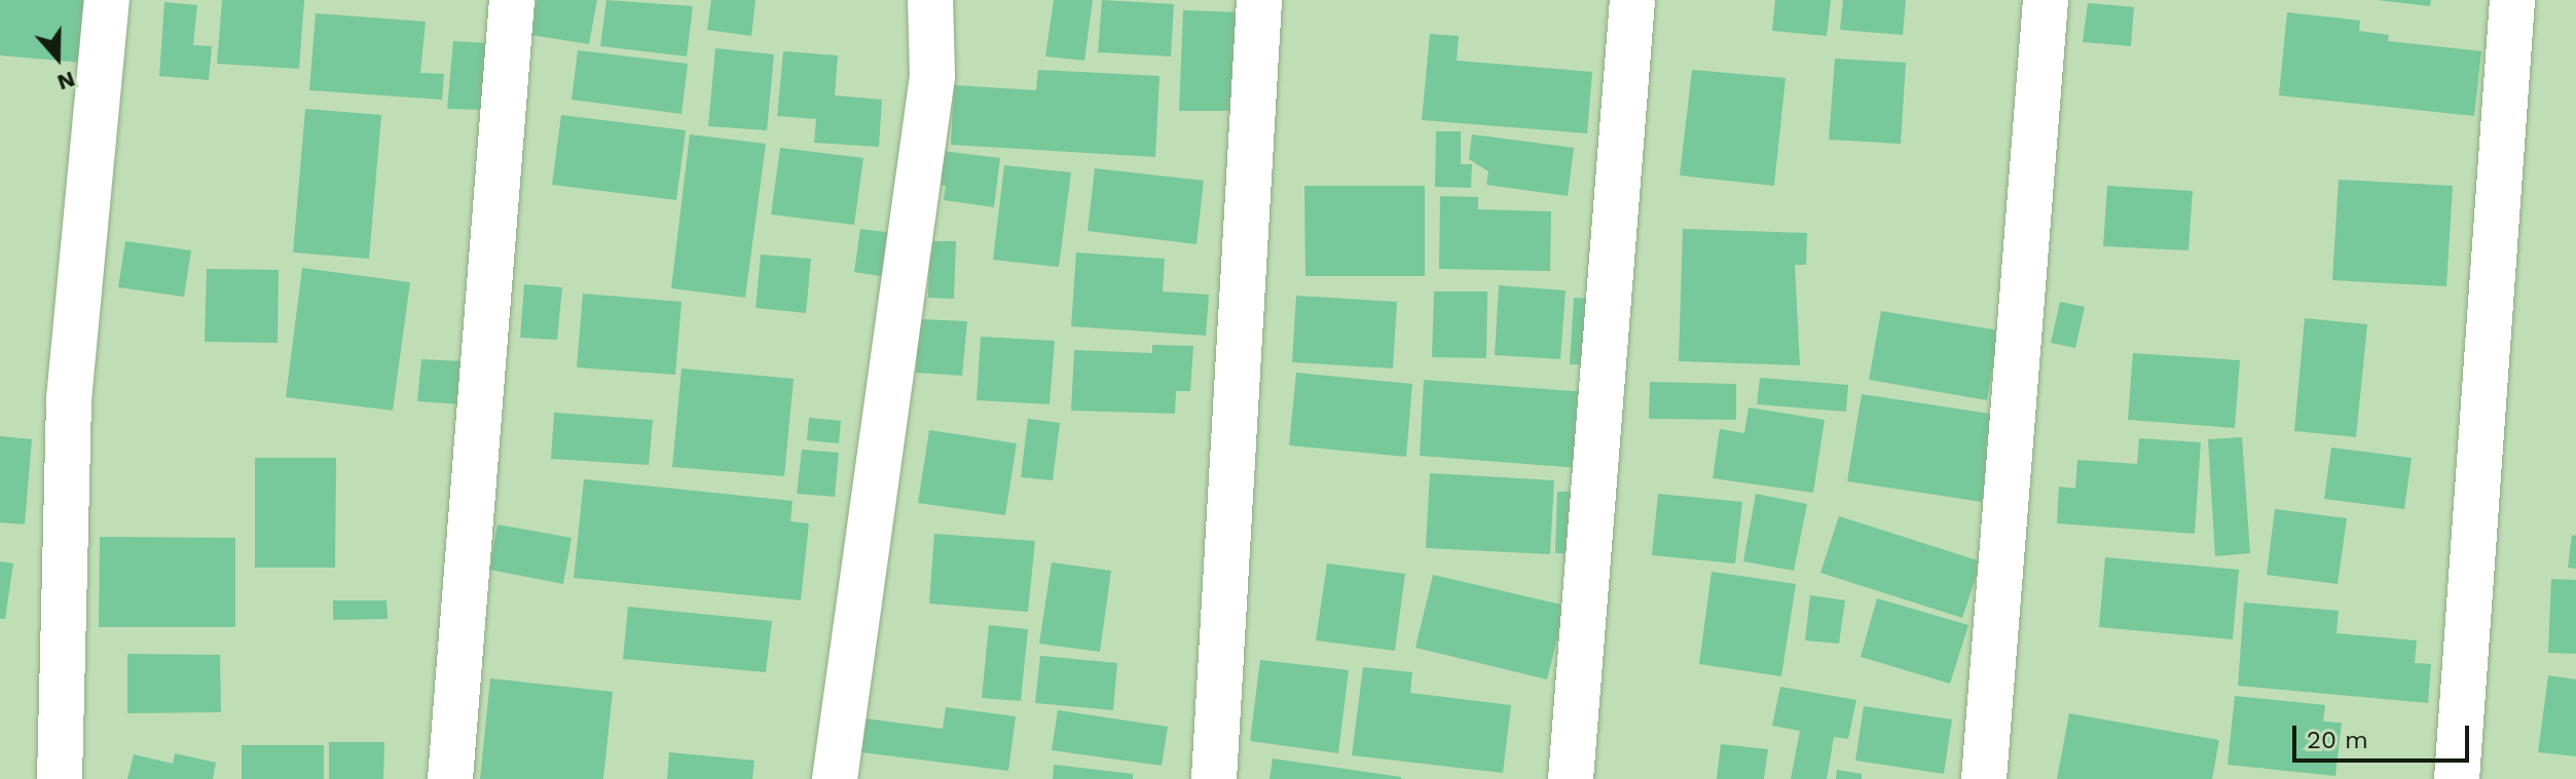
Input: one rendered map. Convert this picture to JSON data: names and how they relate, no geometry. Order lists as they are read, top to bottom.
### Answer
{
  "scale_bar": "20 m",
  "north": "bottom"
}
